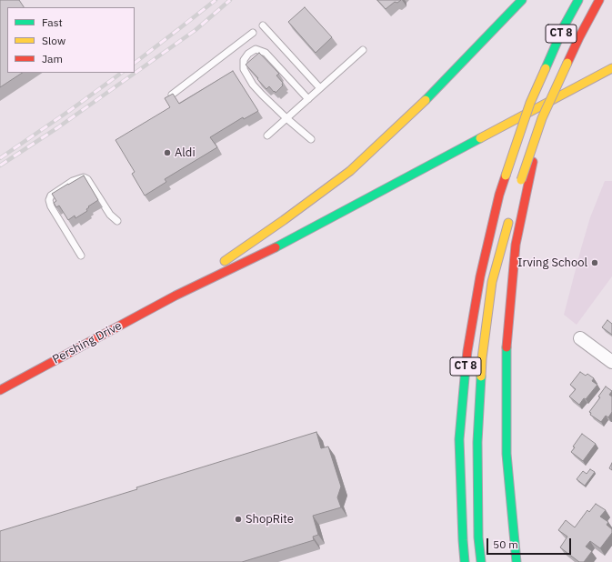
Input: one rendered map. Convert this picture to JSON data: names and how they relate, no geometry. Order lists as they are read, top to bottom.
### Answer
{
  "streets": {
    "main road": ["CT 8", "Pershing Drive"]
  },
  "places": ["Aldi", "Irving School", "ShopRite"],
  "legend": ["Fast", "Slow", "Jam"],
  "scale_bar": "50 m"
}
